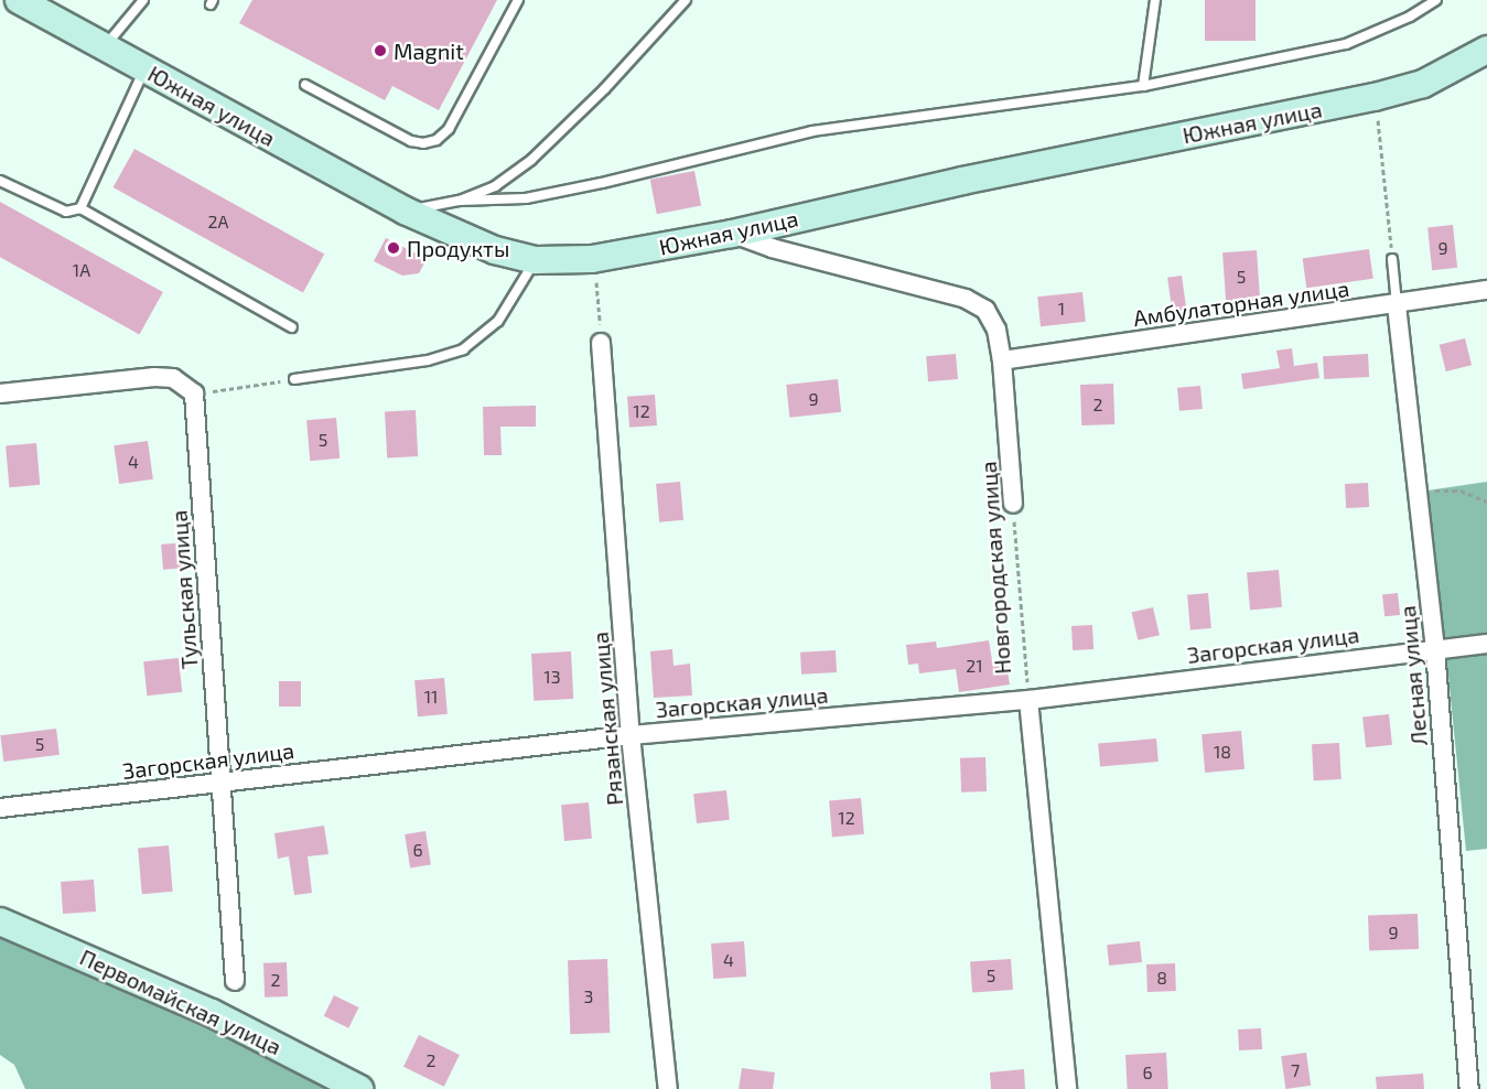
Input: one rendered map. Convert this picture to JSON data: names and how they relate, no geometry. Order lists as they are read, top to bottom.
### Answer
{
  "streets": {
    "street": [
      "Южная улица",
      "Амбулаторная улица",
      "Новгородская улица",
      "Тульская улица",
      "Загорская улица",
      "Лесная улица",
      "Рязанская улица",
      "Первомайская улица"
    ]
  },
  "crossings": [
    ["Южная улица", "Новгородская улица"],
    ["Амбулаторная улица", "Новгородская улица"],
    ["Амбулаторная улица", "Лесная улица"],
    ["Новгородская улица", "Загорская улица"],
    ["Тульская улица", "Загорская улица"],
    ["Загорская улица", "Лесная улица"],
    ["Загорская улица", "Рязанская улица"]
  ],
  "places": ["Magnit", "Продукты"],
  "house_numbers": [
    "2А",
    "9",
    "1А",
    "5",
    "1",
    "9",
    "2",
    "12",
    "5",
    "4",
    "21",
    "13",
    "11",
    "5",
    "18",
    "12",
    "6",
    "9",
    "4",
    "5",
    "8",
    "2",
    "3",
    "2",
    "7",
    "6"
  ]
}
